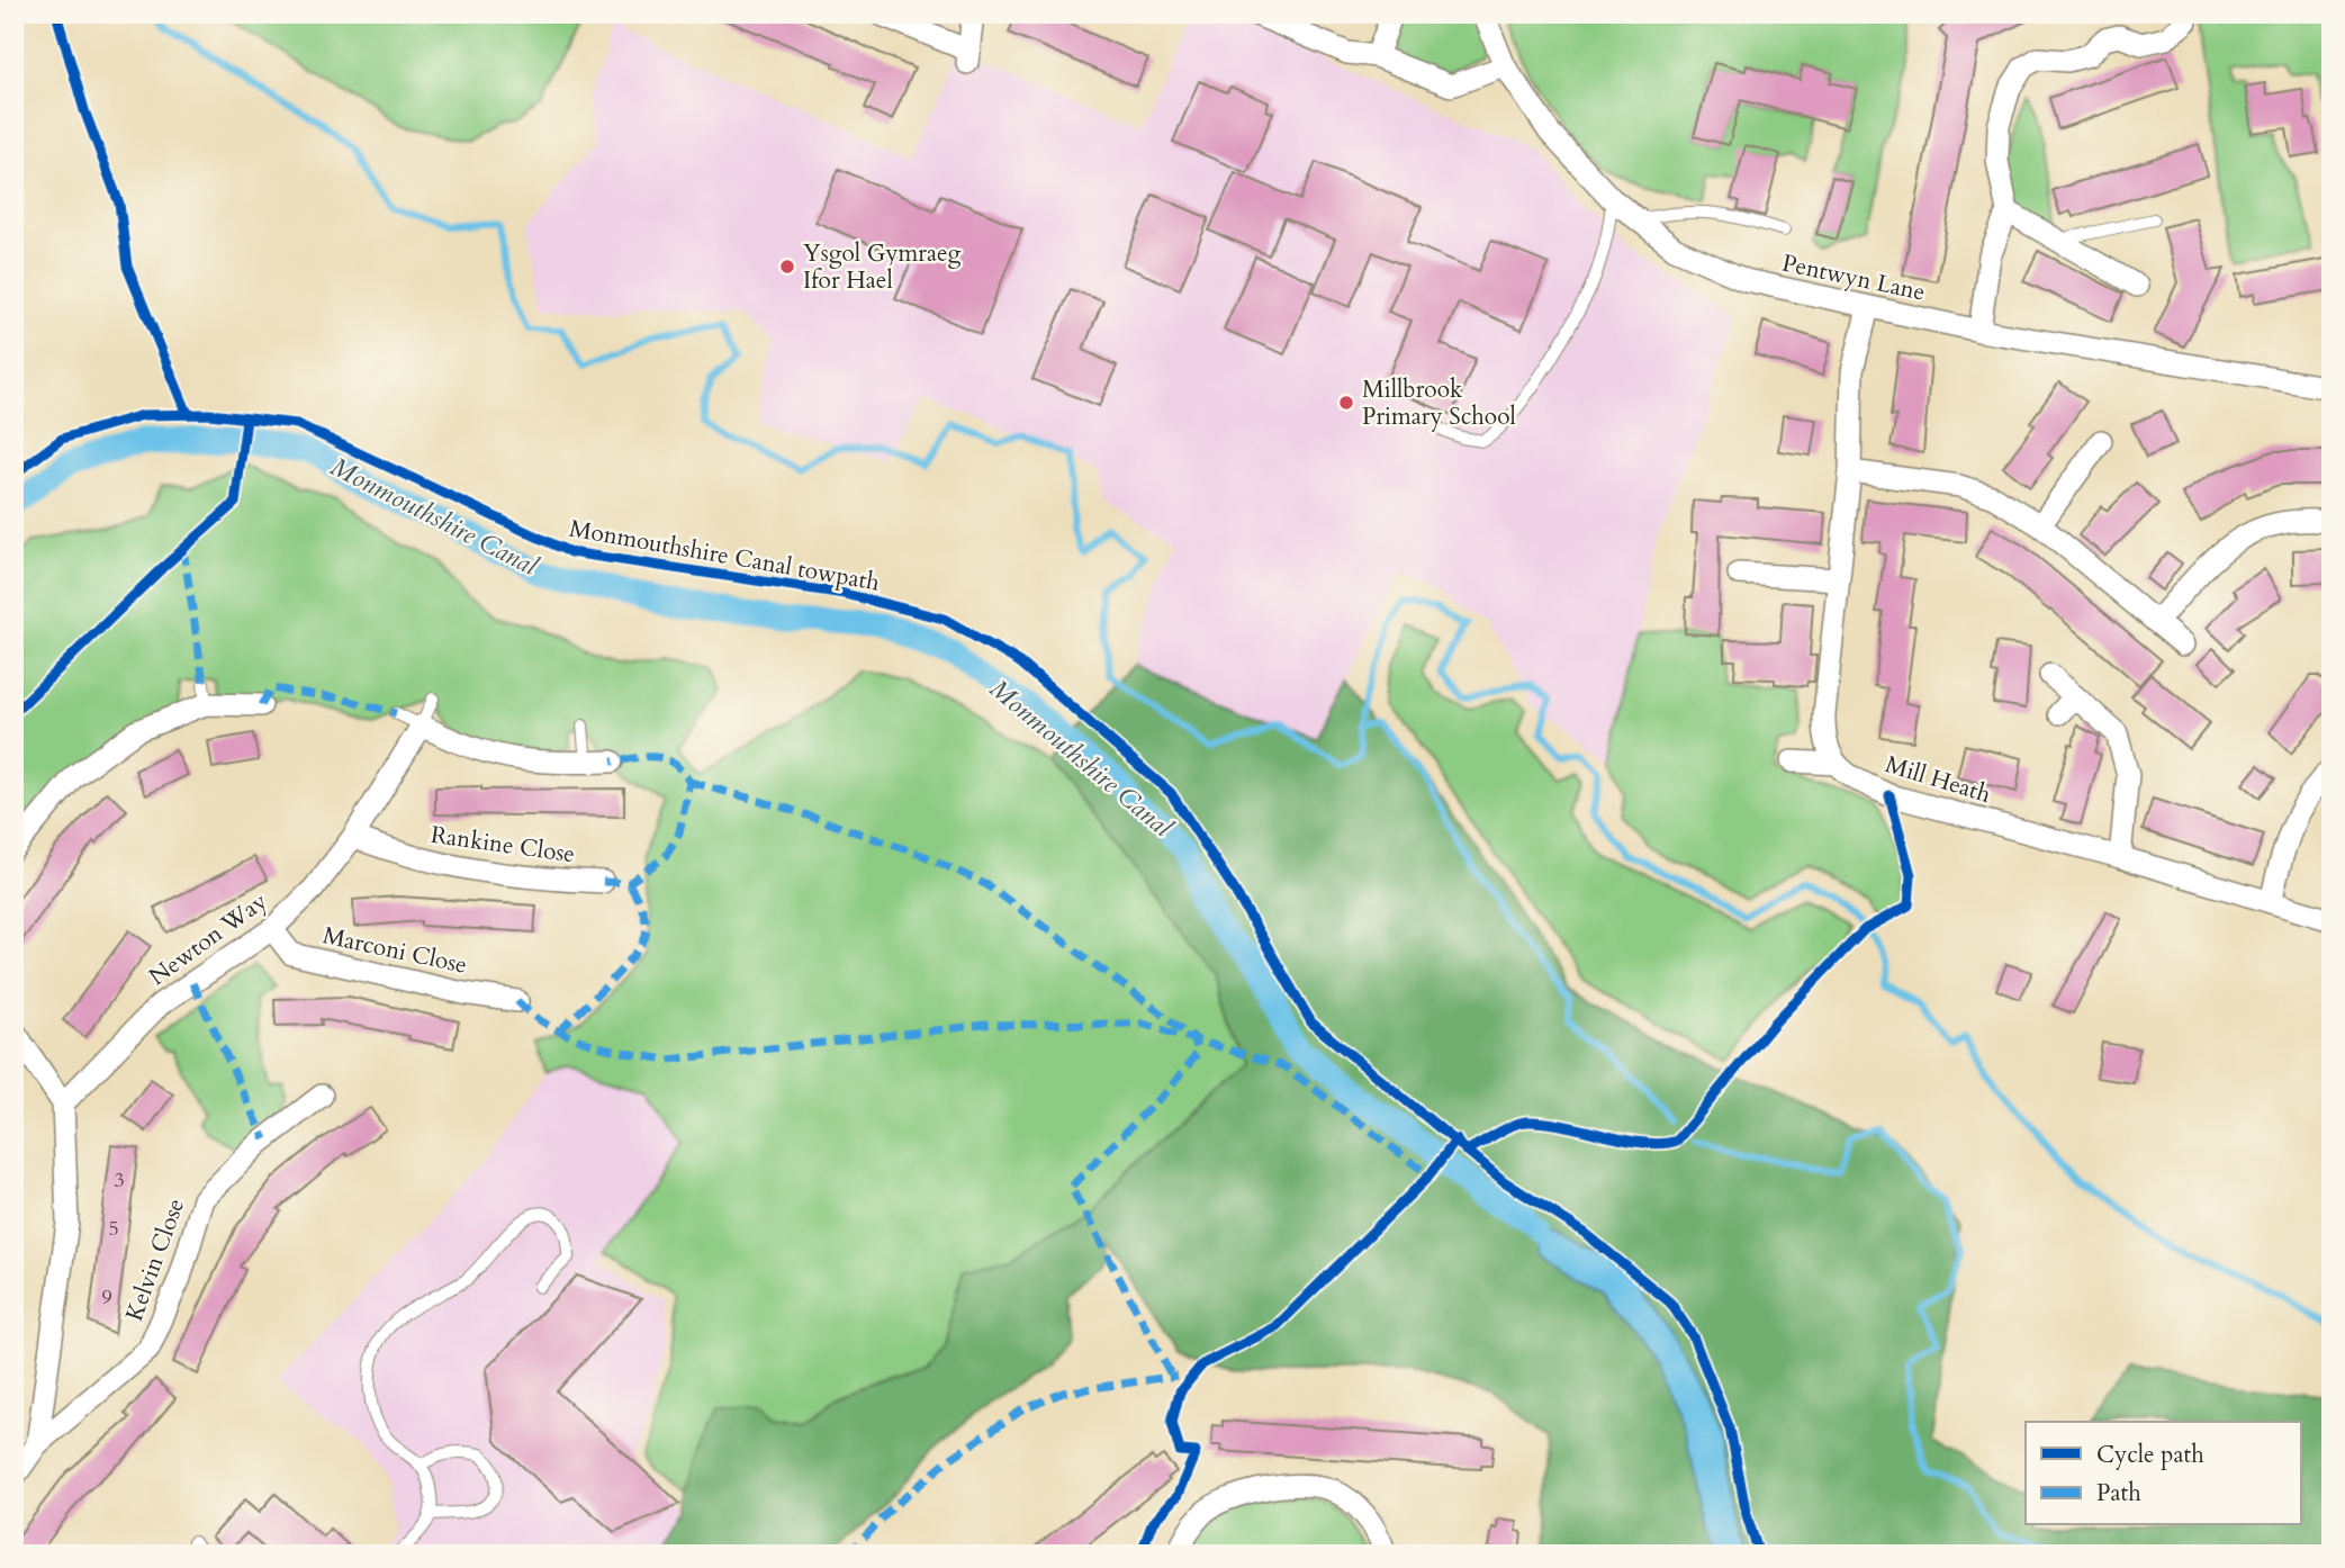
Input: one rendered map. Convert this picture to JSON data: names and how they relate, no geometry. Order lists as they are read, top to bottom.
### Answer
{
  "streets": {
    "street": [
      "Pentwyn Lane",
      "Mill Heath",
      "Rankine Close",
      "Newton Way",
      "Marconi Close",
      "Kelvin Close"
    ],
    "cycle path": ["Monmouthshire Canal towpath"]
  },
  "crossings": [
    ["Rankine Close", "Newton Way"],
    ["Newton Way", "Marconi Close"]
  ],
  "water": ["Monmouthshire Canal"],
  "places": ["Ysgol Gymraeg Ifor Hael", "Millbrook Primary School"],
  "house_numbers": ["3", "5", "9"],
  "legend": ["Cycle path", "Path"]
}
